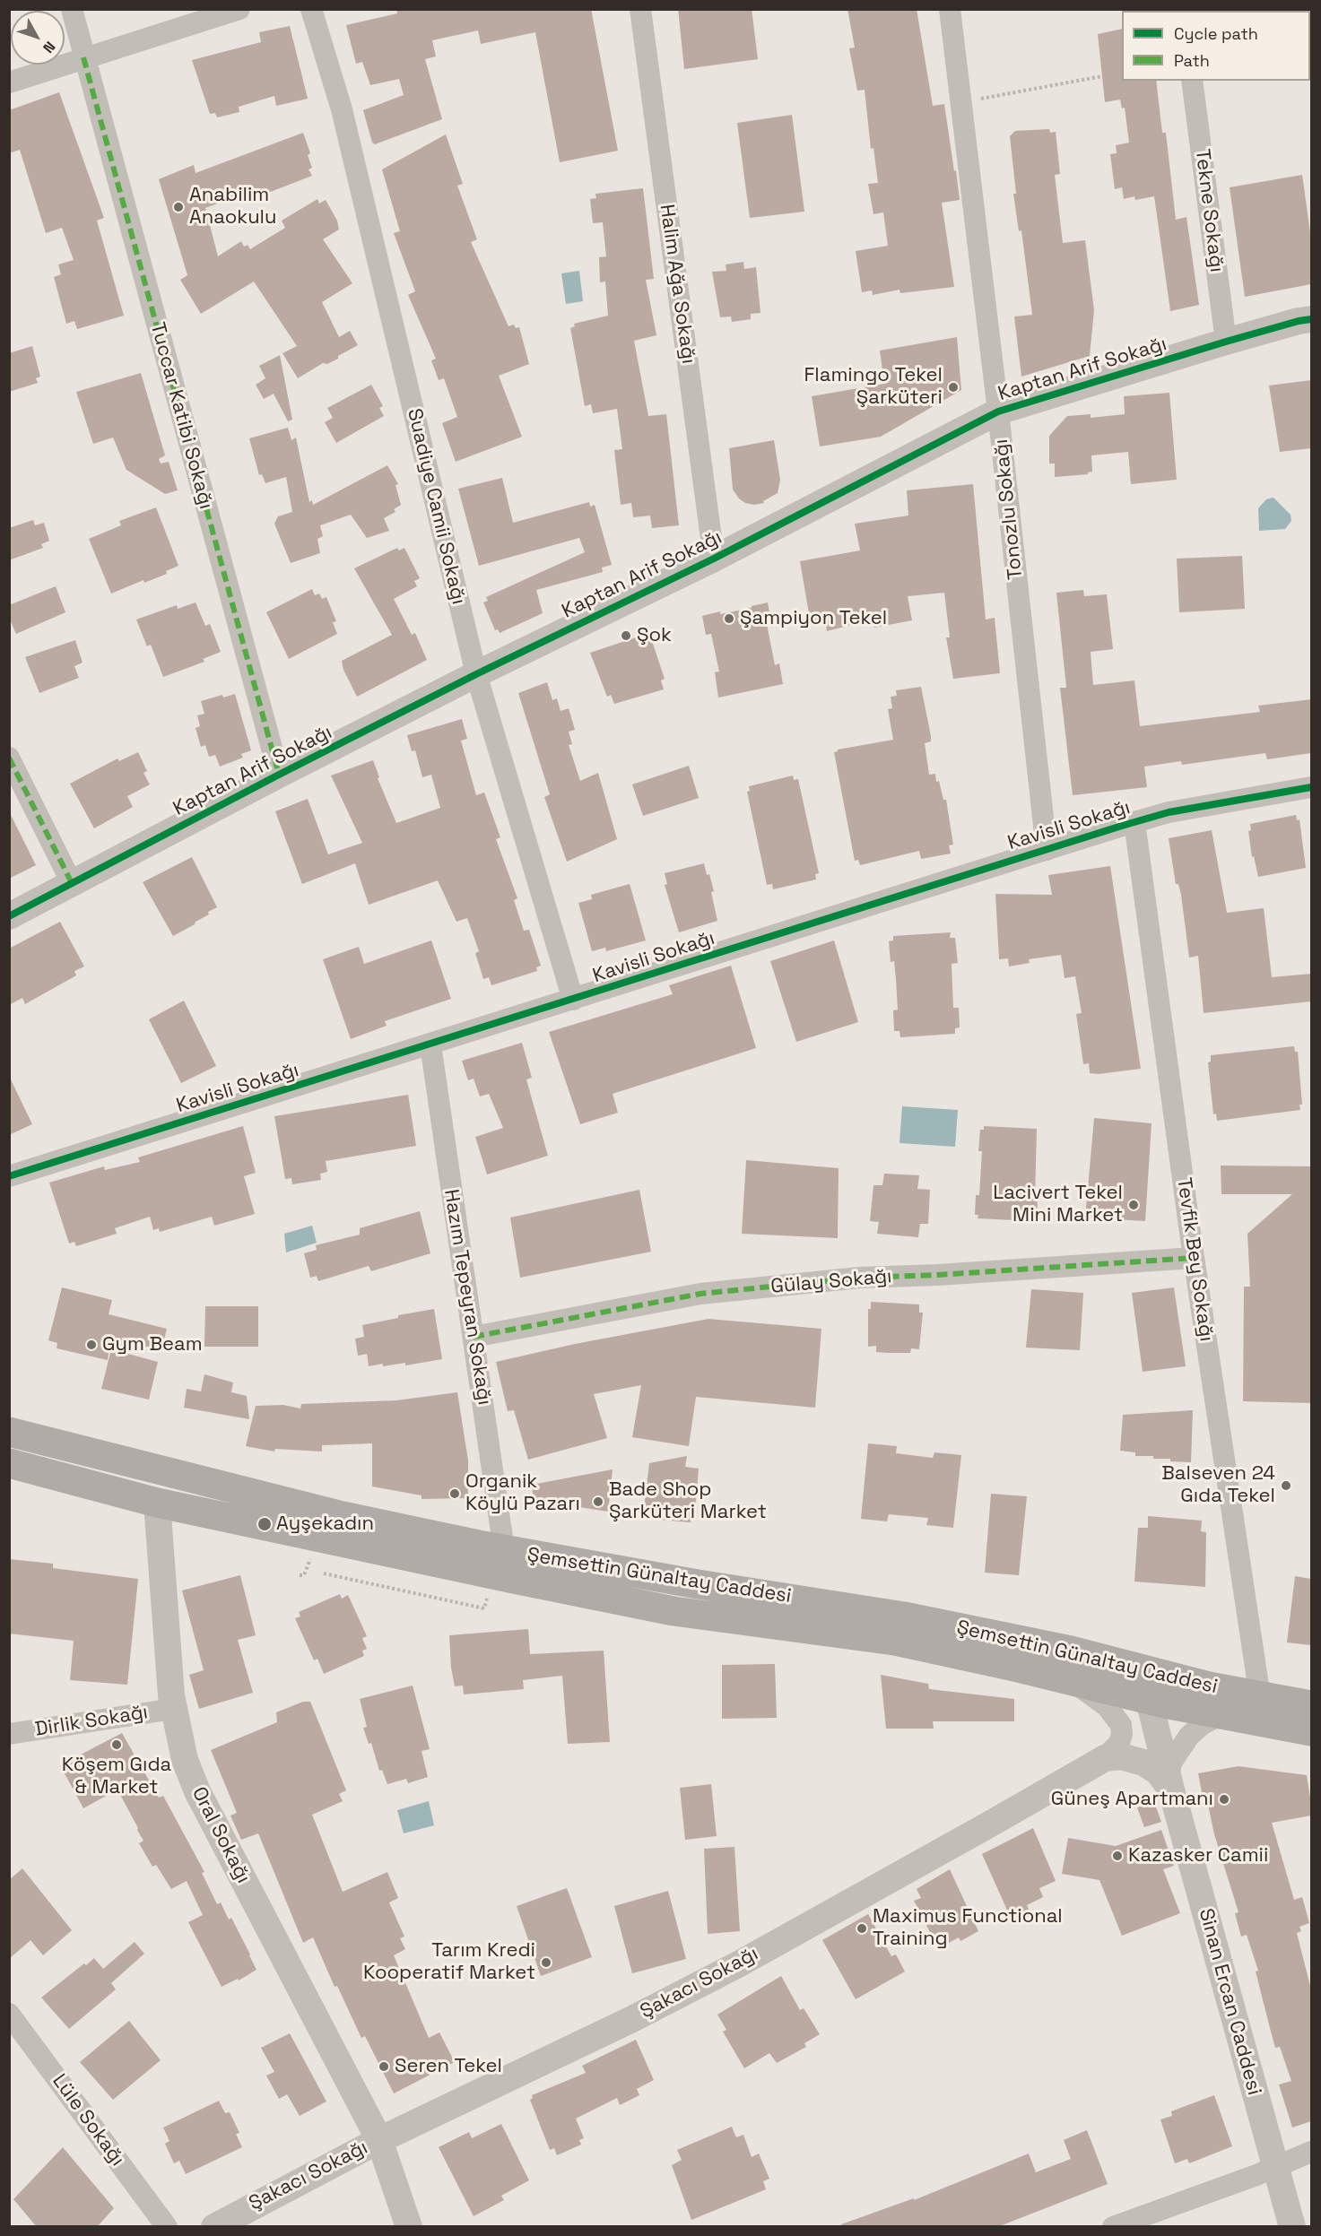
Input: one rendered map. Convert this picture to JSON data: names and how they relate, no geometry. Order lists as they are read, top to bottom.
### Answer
{
  "streets": {
    "main road": ["Şemsettin Günaltay Caddesi"],
    "street": [
      "Tekne Sokağı",
      "Halim Ağa Sokağı",
      "Kaptan Arif Sokağı",
      "Tuccar Katibi Sokağı",
      "Suadiye Camii Sokağı",
      "Tonozlu Sokağı",
      "Kavisli Sokağı",
      "Tevfik Bey Sokağı",
      "Gülay Sokağı",
      "Hazım Tepeyran Sokağı",
      "Dirlik Sokağı",
      "Oral Sokağı",
      "Şakacı Sokağı",
      "Sinan Ercan Caddesi",
      "Lüle Sokağı"
    ]
  },
  "crossings": [
    ["Tekne Sokağı", "Kaptan Arif Sokağı"],
    ["Halim Ağa Sokağı", "Kaptan Arif Sokağı"],
    ["Kaptan Arif Sokağı", "Tuccar Katibi Sokağı"],
    ["Kaptan Arif Sokağı", "Suadiye Camii Sokağı"],
    ["Kaptan Arif Sokağı", "Tonozlu Sokağı"],
    ["Suadiye Camii Sokağı", "Kavisli Sokağı"],
    ["Tonozlu Sokağı", "Kavisli Sokağı"],
    ["Kavisli Sokağı", "Tevfik Bey Sokağı"],
    ["Kavisli Sokağı", "Hazım Tepeyran Sokağı"],
    ["Tevfik Bey Sokağı", "Gülay Sokağı"],
    ["Tevfik Bey Sokağı", "Şemsettin Günaltay Caddesi"],
    ["Gülay Sokağı", "Hazım Tepeyran Sokağı"],
    ["Hazım Tepeyran Sokağı", "Şemsettin Günaltay Caddesi"],
    ["Şemsettin Günaltay Caddesi", "Oral Sokağı"],
    ["Şemsettin Günaltay Caddesi", "Sinan Ercan Caddesi"],
    ["Dirlik Sokağı", "Oral Sokağı"],
    ["Oral Sokağı", "Şakacı Sokağı"]
  ],
  "places": [
    "Anabilim Anaokulu",
    "Flamingo Tekel Şarküteri",
    "Şampiyon Tekel",
    "Şok",
    "Lacivert Tekel Mini Market",
    "Gym Beam",
    "Balseven 24 Gıda Tekel",
    "Organik Köylü Pazarı",
    "Bade Shop Şarküteri Market",
    "Ayşekadın",
    "Köşem Gıda & Market",
    "Güneş Apartmanı",
    "Kazasker Camii",
    "Maximus Functional Training",
    "Tarım Kredi Kooperatif Market",
    "Seren Tekel"
  ],
  "legend": ["Cycle path", "Path"],
  "north": "bottom right"
}
